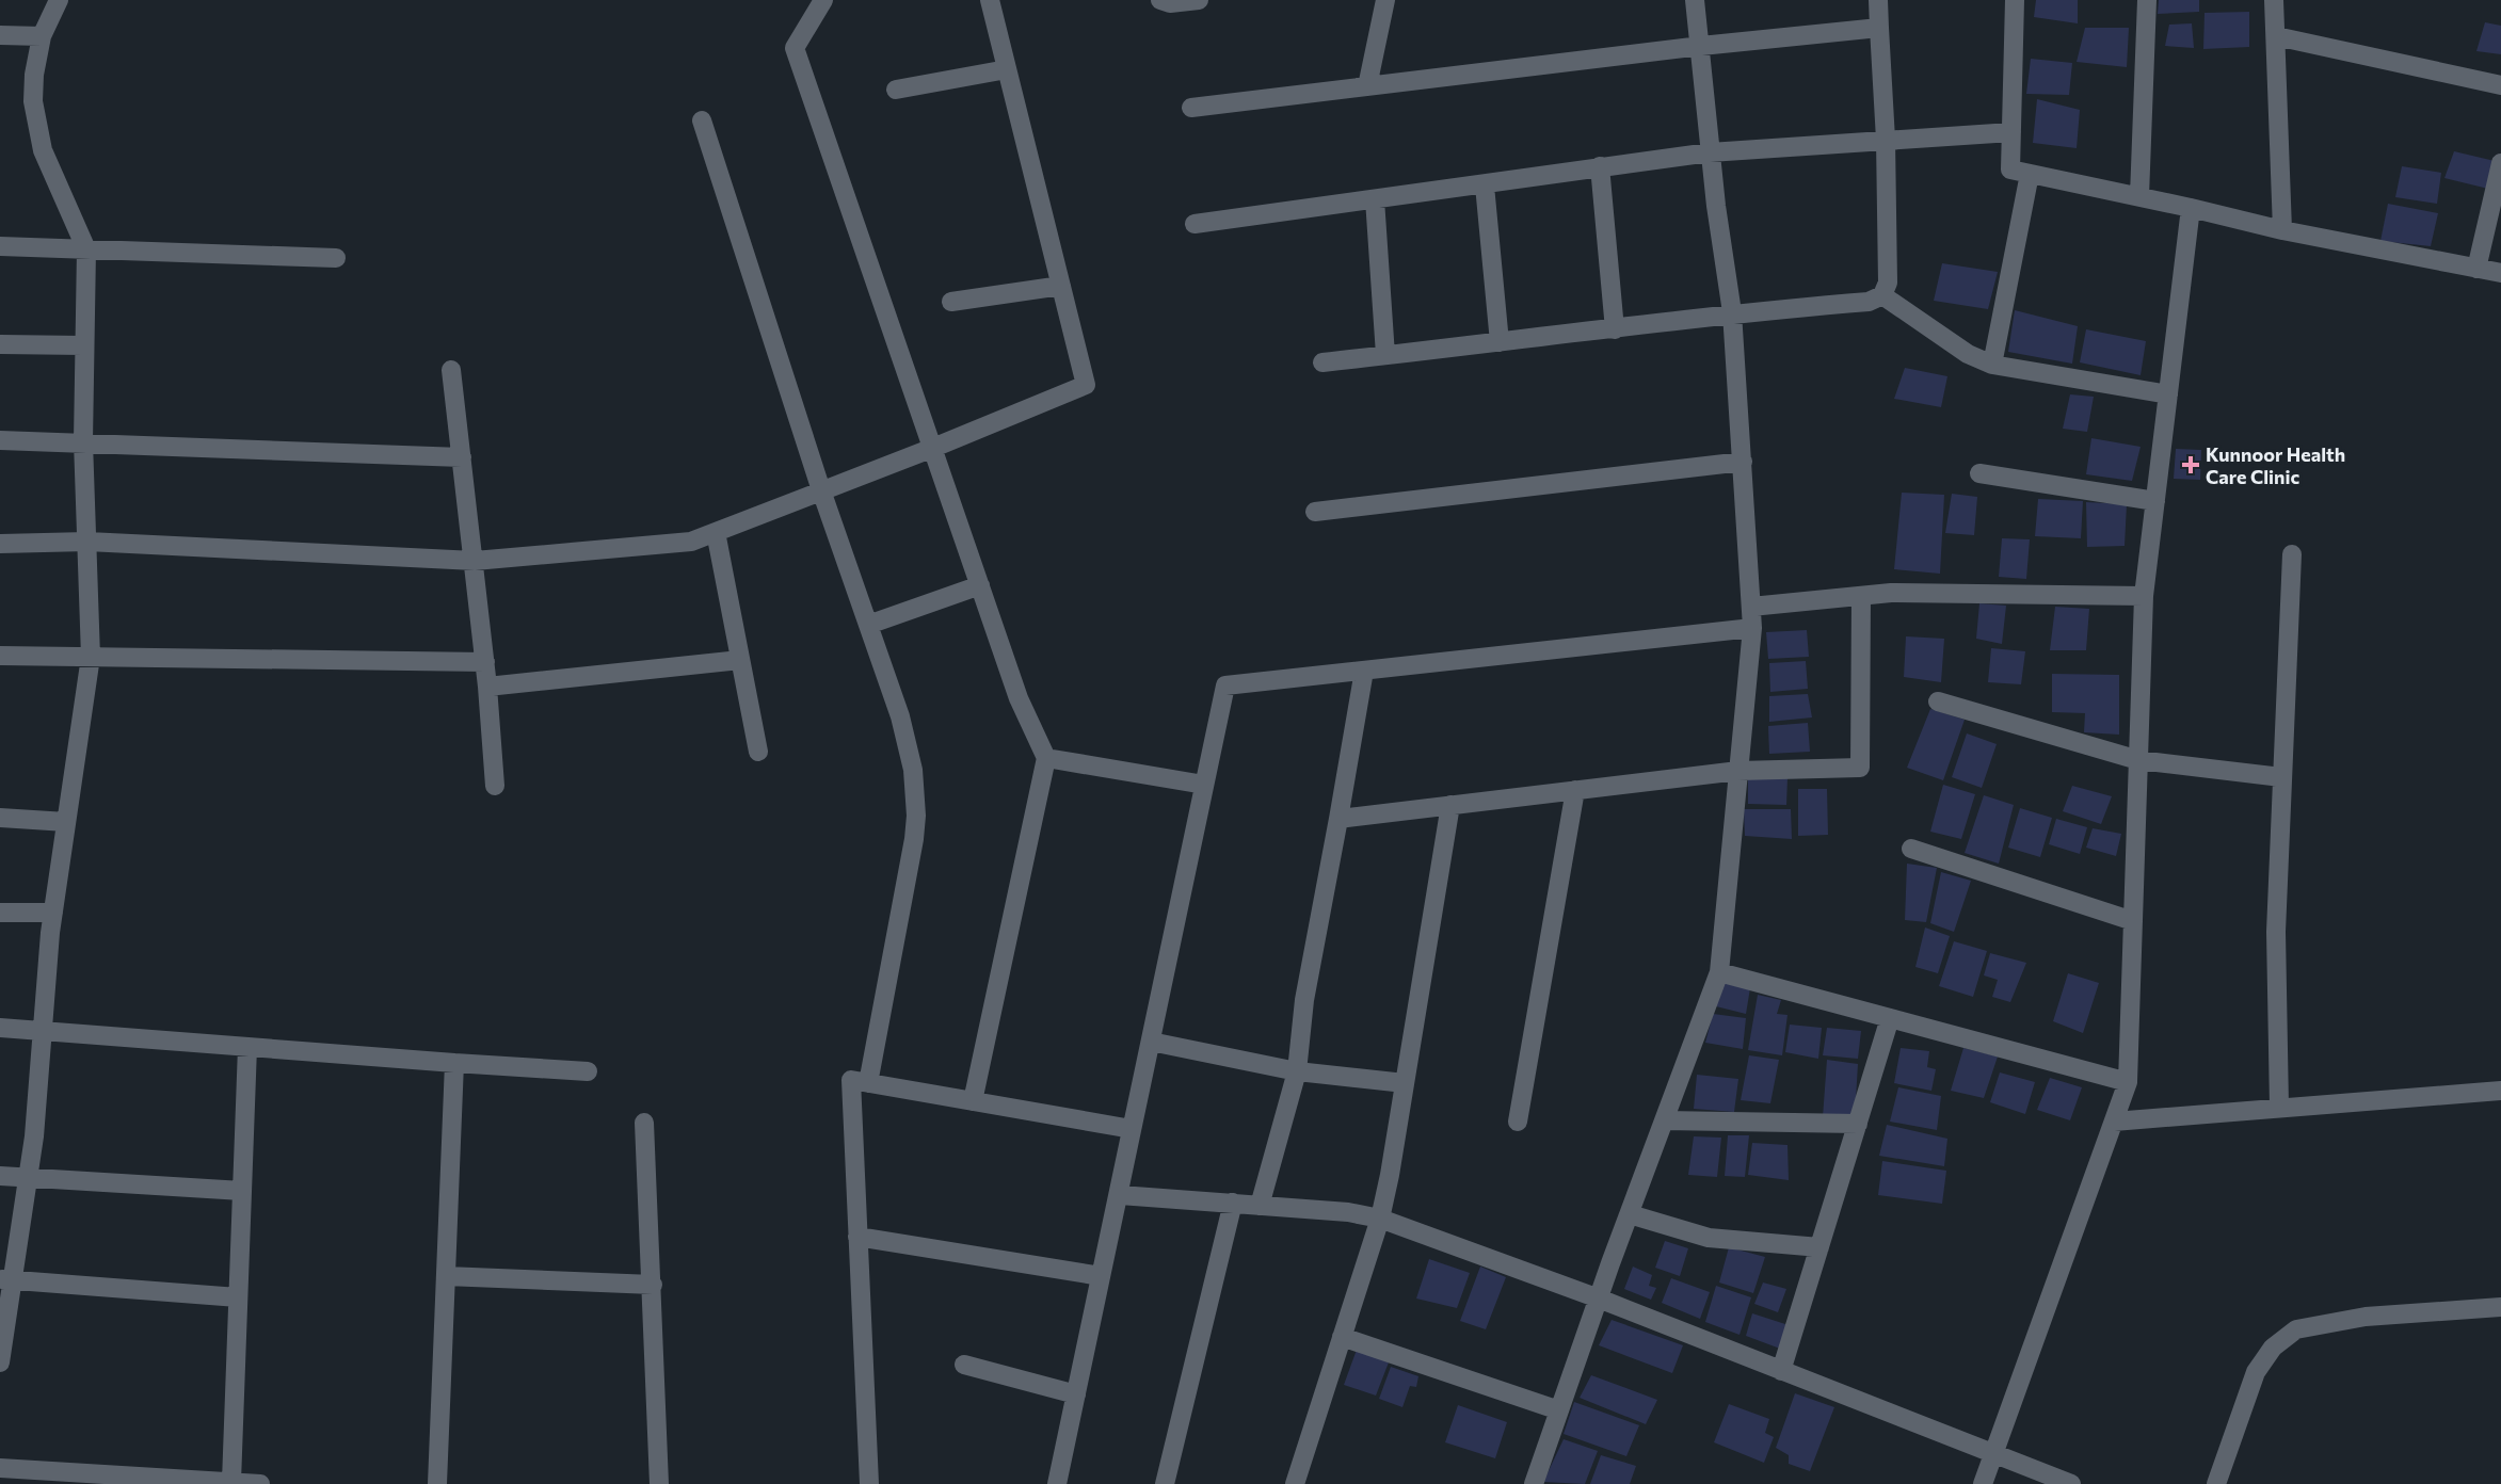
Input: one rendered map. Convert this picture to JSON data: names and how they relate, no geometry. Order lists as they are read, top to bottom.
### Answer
{
  "places": {
    "health": ["Kunnoor Health Care Clinic"]
  }
}
